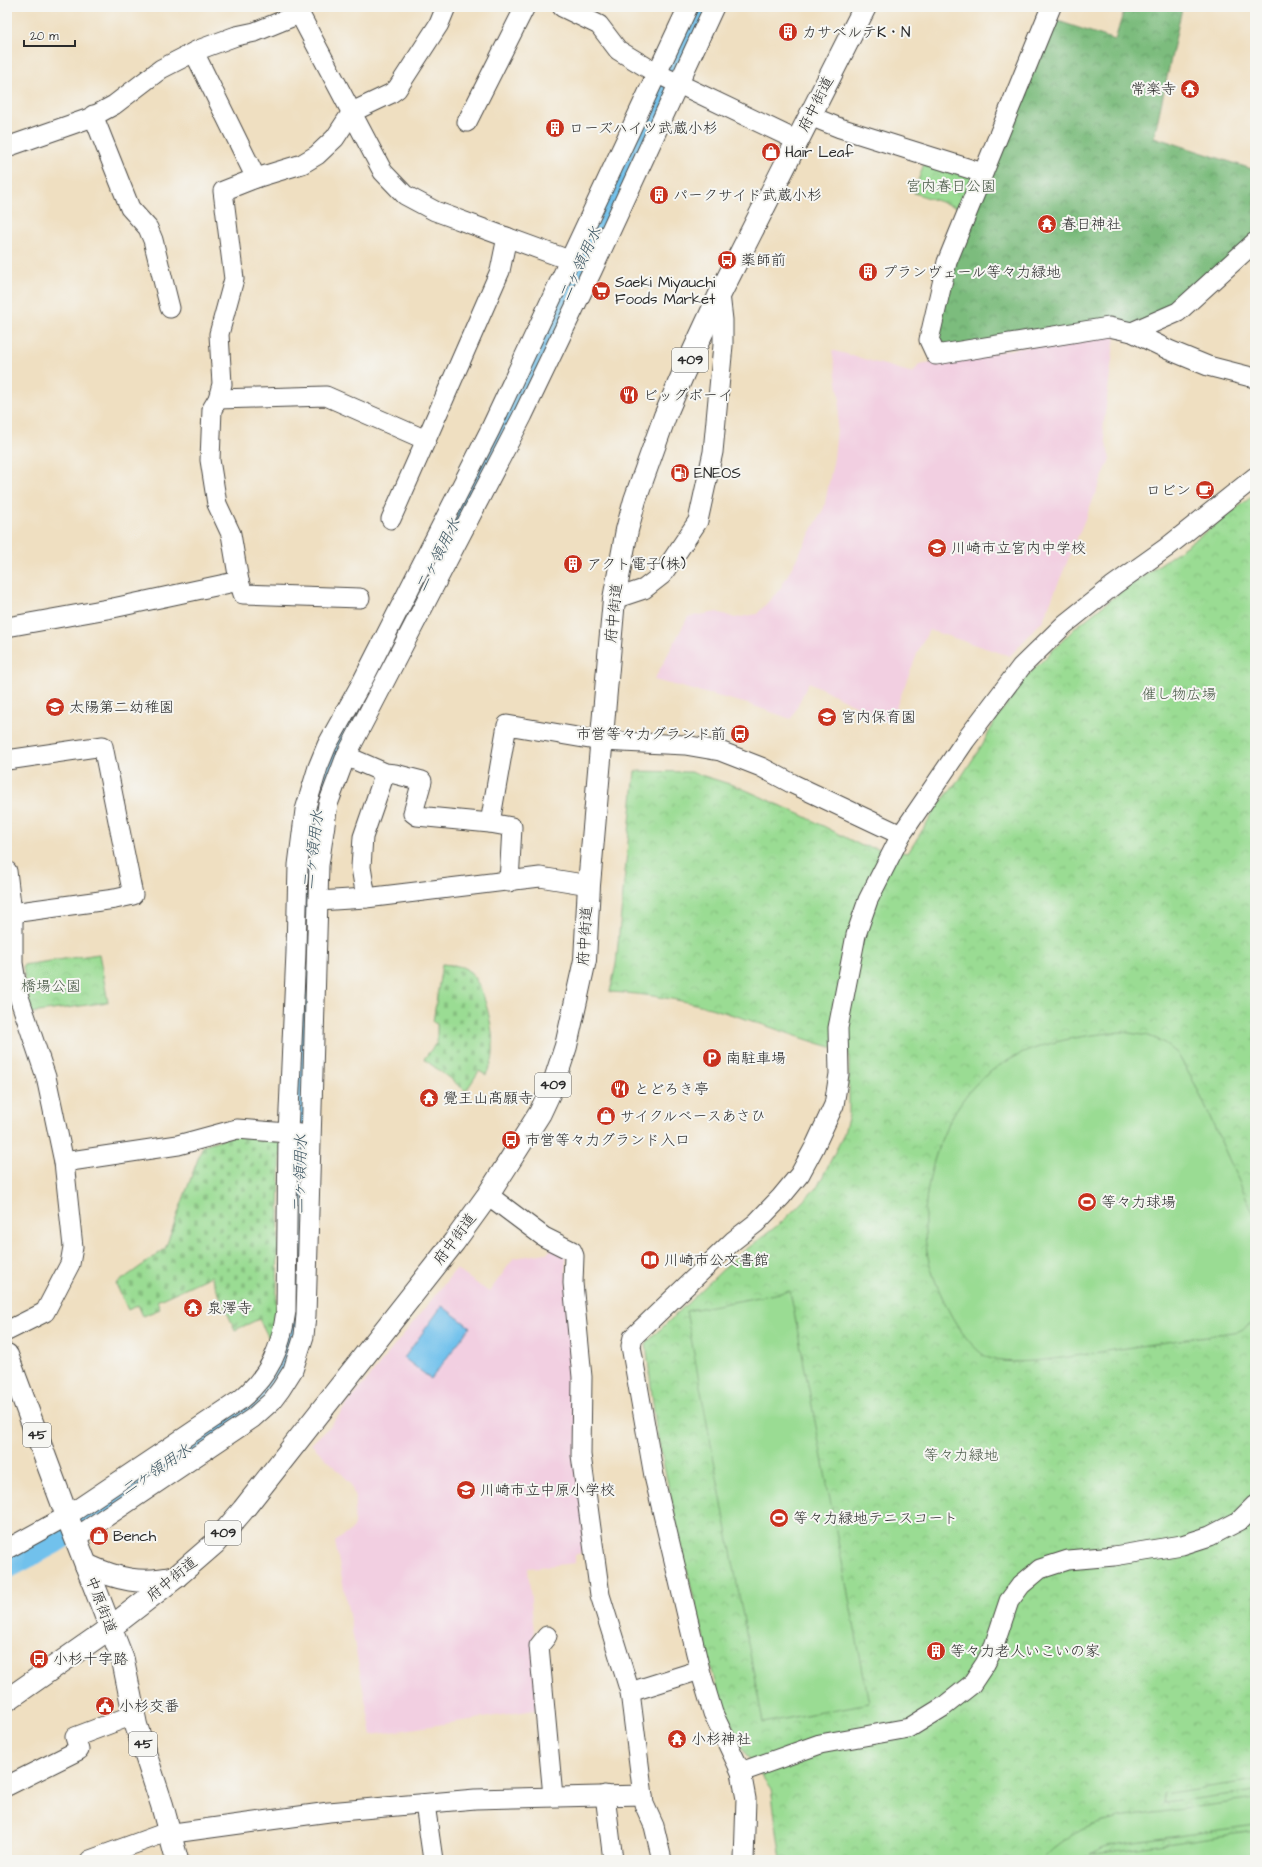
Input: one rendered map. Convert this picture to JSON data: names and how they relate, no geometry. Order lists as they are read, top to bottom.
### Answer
{
  "streets": {
    "main road": [
      "府中街道",
      "409",
      "45",
      "中原街道"
    ]
  },
  "crossings": [
    ["府中街道", "中原街道"]
  ],
  "water": ["二ヶ領用水"],
  "parks": [
    "宮内春日公園",
    "催し物広場",
    "橋場公園",
    "等々力緑地"
  ],
  "places": {
    "building": [
      "カサベルテK・N",
      "ローズハイツ武蔵小杉",
      "パークサイド武蔵小杉",
      "プランヴェール等々力緑地",
      "アクト電子(株)",
      "等々力老人いこいの家"
    ],
    "temple": [
      "常楽寺",
      "春日神社",
      "覺王山髙願寺",
      "泉澤寺",
      "小杉神社"
    ],
    "shop": ["Hair Leaf", "サイクルベースあさひ", "Bench"],
    "bus stop": [
      "薬師前",
      "市営等々力グランド前",
      "市営等々力グランド入口",
      "小杉十字路"
    ],
    "supermarket": ["Saeki Miyauchi Foods Market"],
    "restaurant": ["ビッグボーイ", "とどろき亭"],
    "fuel station": ["ENEOS"],
    "cafe": ["ロビン"],
    "school or university": [
      "川崎市立宮内中学校",
      "太陽第二幼稚園",
      "宮内保育園",
      "川崎市立中原小学校"
    ],
    "parking": ["南駐車場"],
    "sports": ["等々力球場", "等々力緑地テニスコート"],
    "library": ["川崎市公文書館"],
    "public building": ["小杉交番"]
  },
  "scale_bar": "20 m"
}
